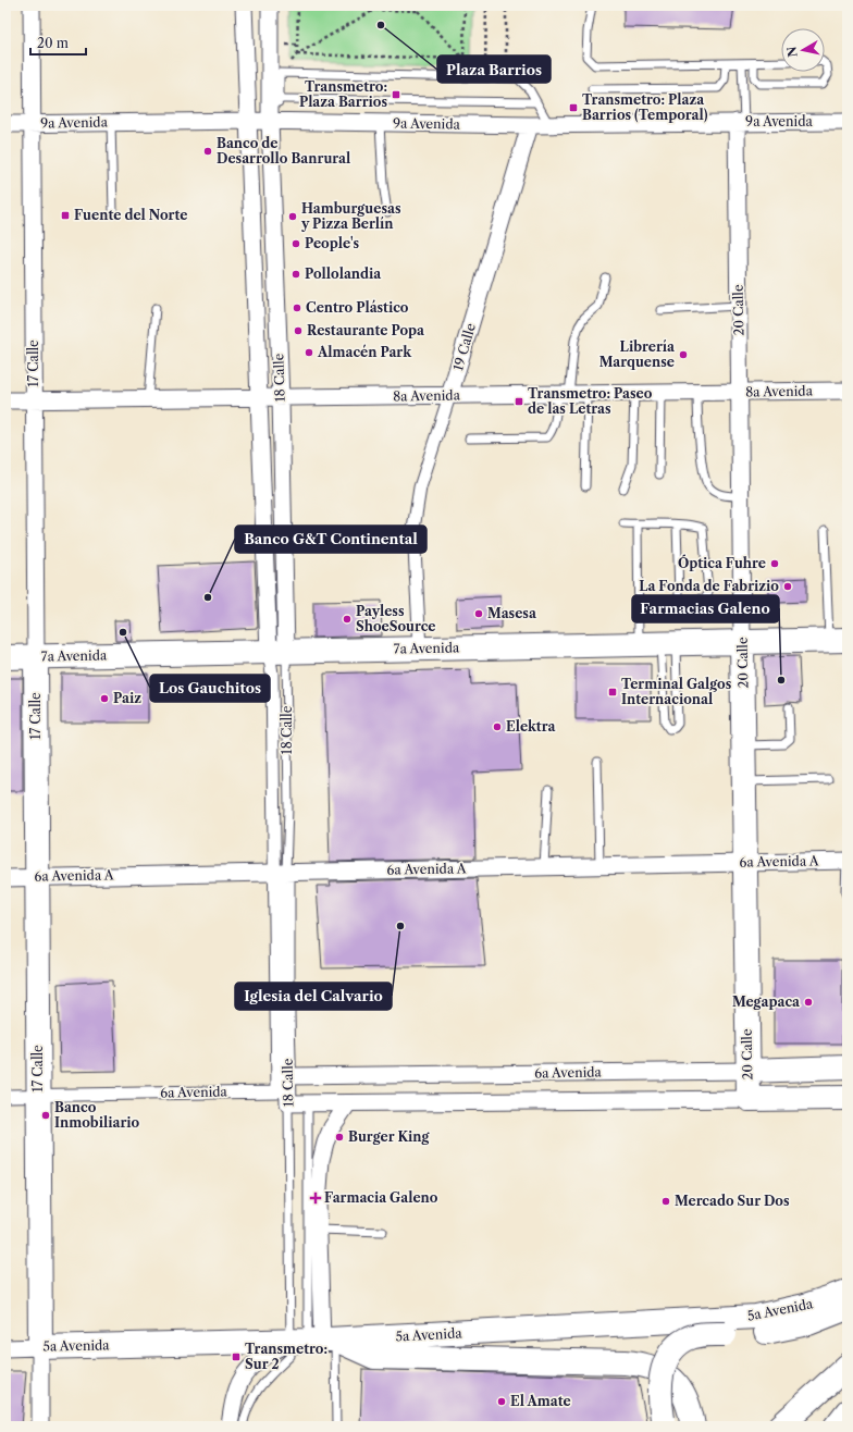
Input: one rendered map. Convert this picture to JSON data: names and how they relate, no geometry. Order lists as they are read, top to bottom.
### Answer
{
  "streets": {
    "main road": [
      "20 Calle",
      "17 Calle",
      "7a Avenida",
      "6a Avenida",
      "5a Avenida"
    ],
    "street": [
      "9a Avenida",
      "19 Calle",
      "18 Calle",
      "8a Avenida",
      "6a Avenida A"
    ]
  },
  "crossings": [
    ["9a Avenida", "20 Calle"],
    ["9a Avenida", "19 Calle"],
    ["9a Avenida", "17 Calle"],
    ["9a Avenida", "18 Calle"],
    ["20 Calle", "8a Avenida"],
    ["20 Calle", "7a Avenida"],
    ["20 Calle", "6a Avenida A"],
    ["20 Calle", "6a Avenida"],
    ["19 Calle", "8a Avenida"],
    ["19 Calle", "7a Avenida"],
    ["17 Calle", "8a Avenida"],
    ["17 Calle", "7a Avenida"],
    ["17 Calle", "6a Avenida A"],
    ["17 Calle", "6a Avenida"],
    ["17 Calle", "5a Avenida"],
    ["18 Calle", "8a Avenida"],
    ["18 Calle", "7a Avenida"],
    ["18 Calle", "6a Avenida A"],
    ["18 Calle", "6a Avenida"],
    ["18 Calle", "5a Avenida"]
  ],
  "places": {
    "other": [
      "Plaza Barrios",
      "Banco de Desarrollo Banrural",
      "Hamburguesas y Pizza Berlín",
      "People's",
      "Pollolandia",
      "Centro Plástico",
      "Restaurante Popa",
      "Almacén Park",
      "Librería Marquense",
      "Óptica Fuhre",
      "La Fonda de Fabrizio",
      "Banco G&T Continental",
      "Masesa",
      "Payless ShoeSource",
      "Los Gauchitos",
      "Farmacias Galeno",
      "Paiz",
      "Elektra",
      "Iglesia del Calvario",
      "Megapaca",
      "Banco Inmobiliario",
      "Burger King",
      "Mercado Sur Dos",
      "El Amate"
    ],
    "transit": [
      "Transmetro: Plaza Barrios",
      "Transmetro: Plaza Barrios (Temporal)",
      "Fuente del Norte",
      "Transmetro: Paseo de las Letras",
      "Terminal Galgos Internacional",
      "Transmetro: Sur 2"
    ],
    "health": ["Farmacia Galeno"]
  },
  "scale_bar": "20 m",
  "north": "left"
}
